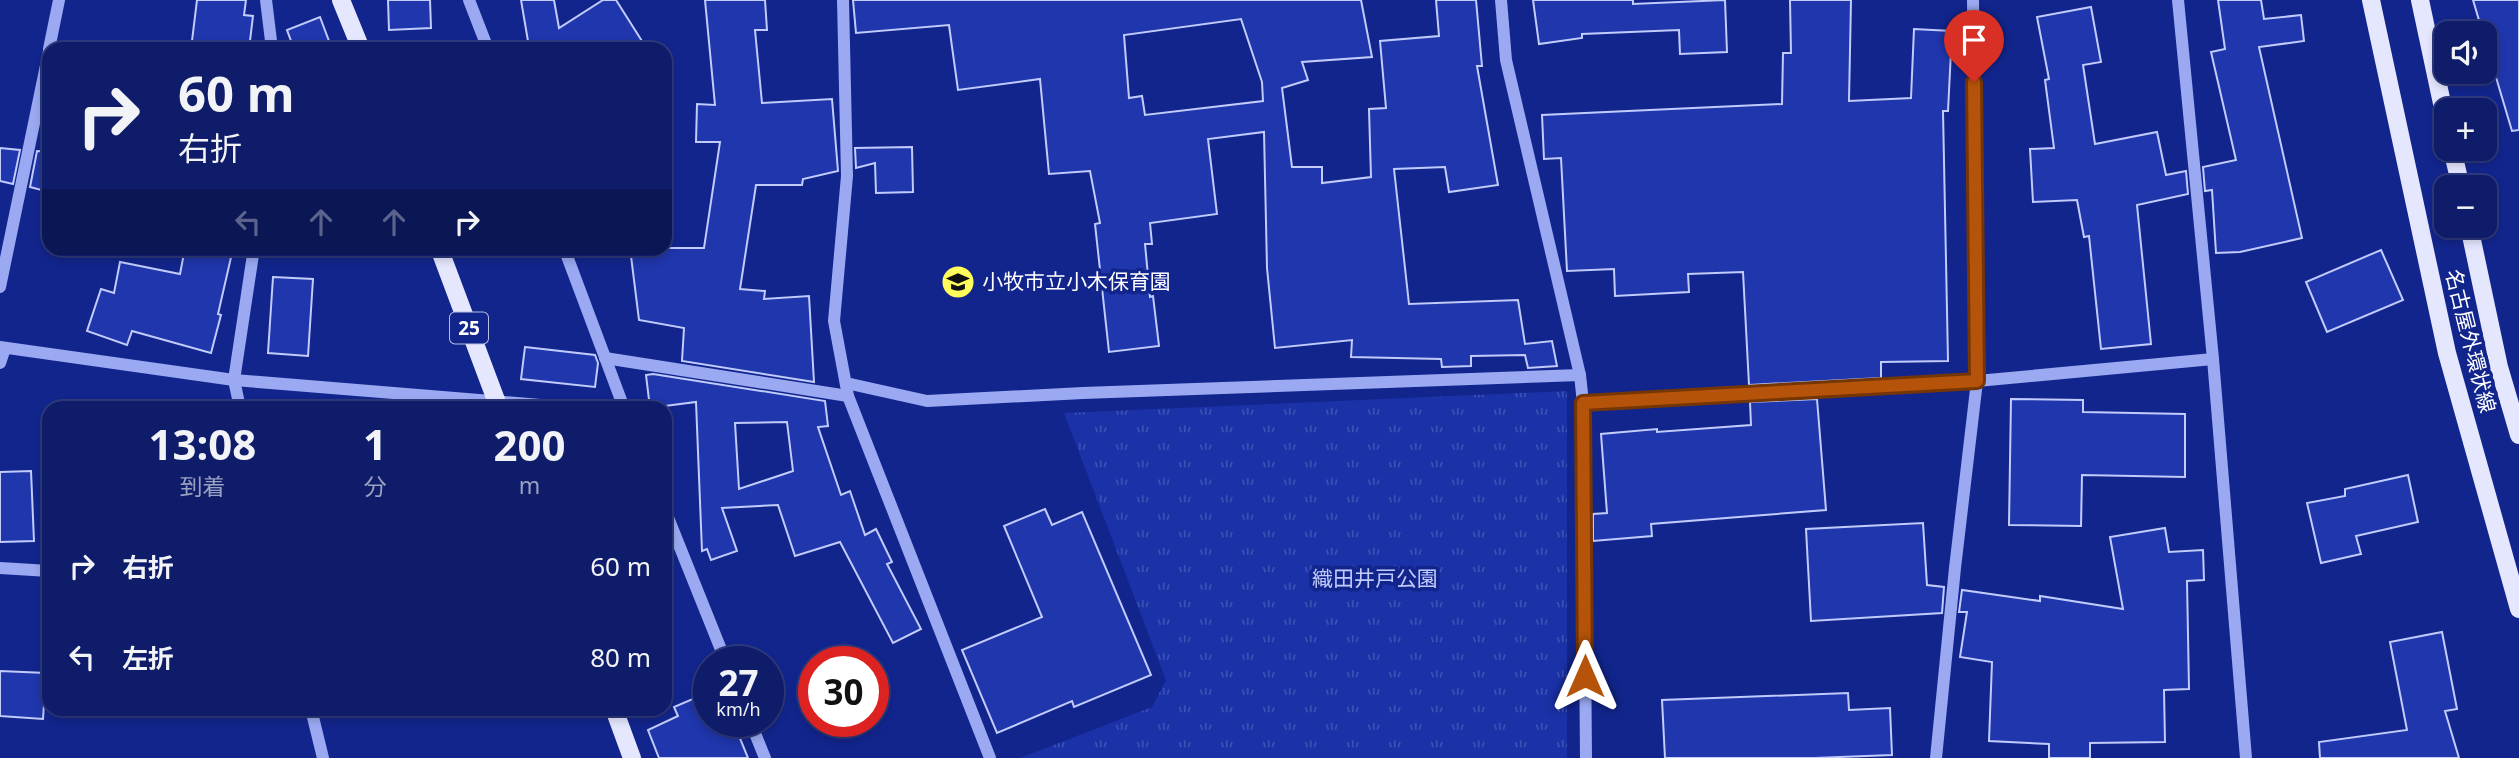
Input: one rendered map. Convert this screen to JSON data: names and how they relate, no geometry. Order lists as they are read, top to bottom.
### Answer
{
  "streets": {
    "main road": ["25", "名古屋外環状線"]
  },
  "parks": ["織田井戸公園"],
  "places": {
    "school or university": ["小牧市立小木保育園"]
  },
  "page": {
    "map_buttons": ["+", "−"],
    "turn": ["60 m", "右折"],
    "eta": [
      "13:08",
      "到着",
      "1",
      "分",
      "200",
      "m"
    ],
    "list": [
      {
        "name": "右折",
        "value": "60 m"
      },
      {
        "name": "左折",
        "value": "80 m"
      }
    ],
    "speed": "27 km/h",
    "limit": "30"
  }
}
